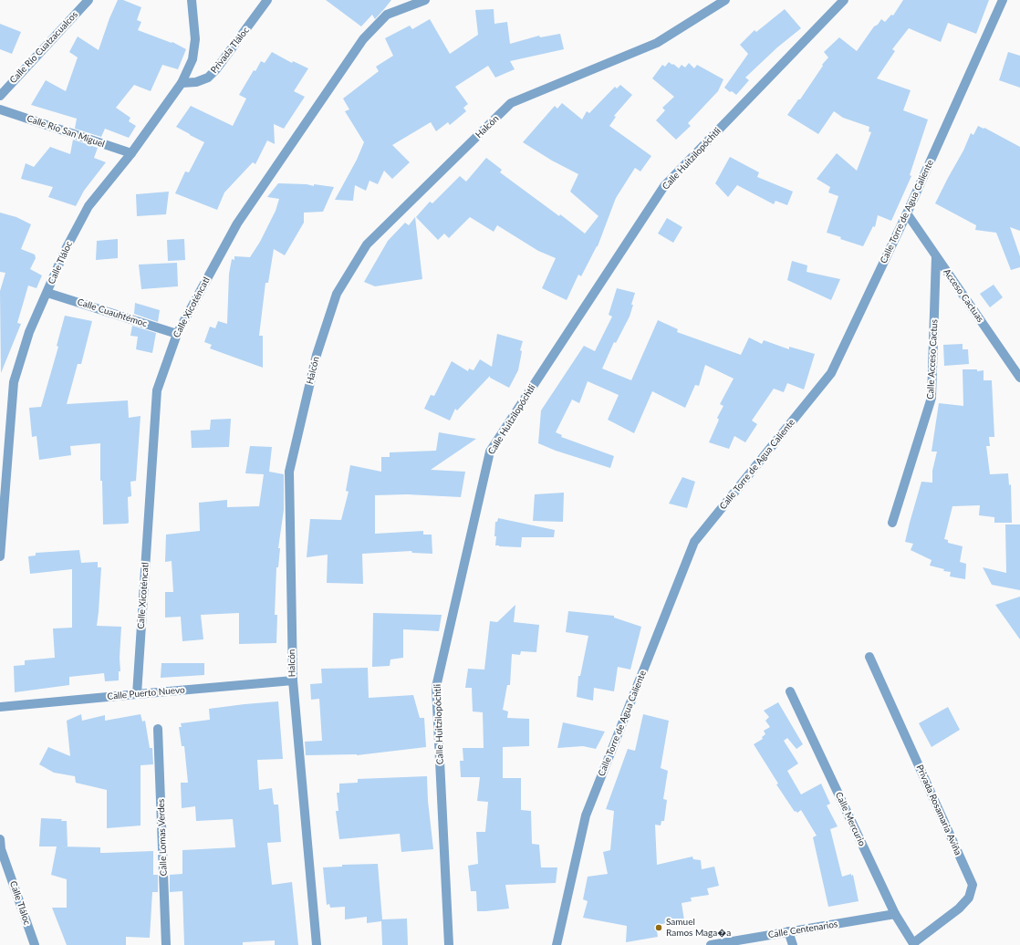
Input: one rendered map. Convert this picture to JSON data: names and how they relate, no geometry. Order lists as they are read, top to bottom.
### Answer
{
  "streets": {
    "street": [
      "Calle Río Cuatzacualcos",
      "Privada Tláloc",
      "Halcón",
      "Calle Río San Miguel",
      "Calle Huitzilopóchtli",
      "Calle Torre de Agua Caliente",
      "Calle Tláloc",
      "Acceso Cactuas",
      "Calle Xicoténcatl",
      "Calle Cuauhtémoc",
      "Calle Acceso Cactus",
      "Calle Puerto Nuevo",
      "Privada Rosamaria Aviña",
      "Calle Mercurio",
      "Calle Lomas Verdes",
      "Calle Centenarios"
    ]
  },
  "crossings": [
    ["Privada Tláloc", "Calle Tláloc"],
    ["Halcón", "Calle Puerto Nuevo"],
    ["Calle Río San Miguel", "Calle Tláloc"],
    ["Calle Torre de Agua Caliente", "Acceso Cactuas"],
    ["Calle Tláloc", "Calle Cuauhtémoc"],
    ["Acceso Cactuas", "Calle Acceso Cactus"],
    ["Calle Xicoténcatl", "Calle Cuauhtémoc"],
    ["Calle Xicoténcatl", "Calle Puerto Nuevo"],
    ["Privada Rosamaria Aviña", "Calle Mercurio"],
    ["Calle Mercurio", "Calle Centenarios"]
  ],
  "places": ["Samuel Ramos Maga�a"]
}
